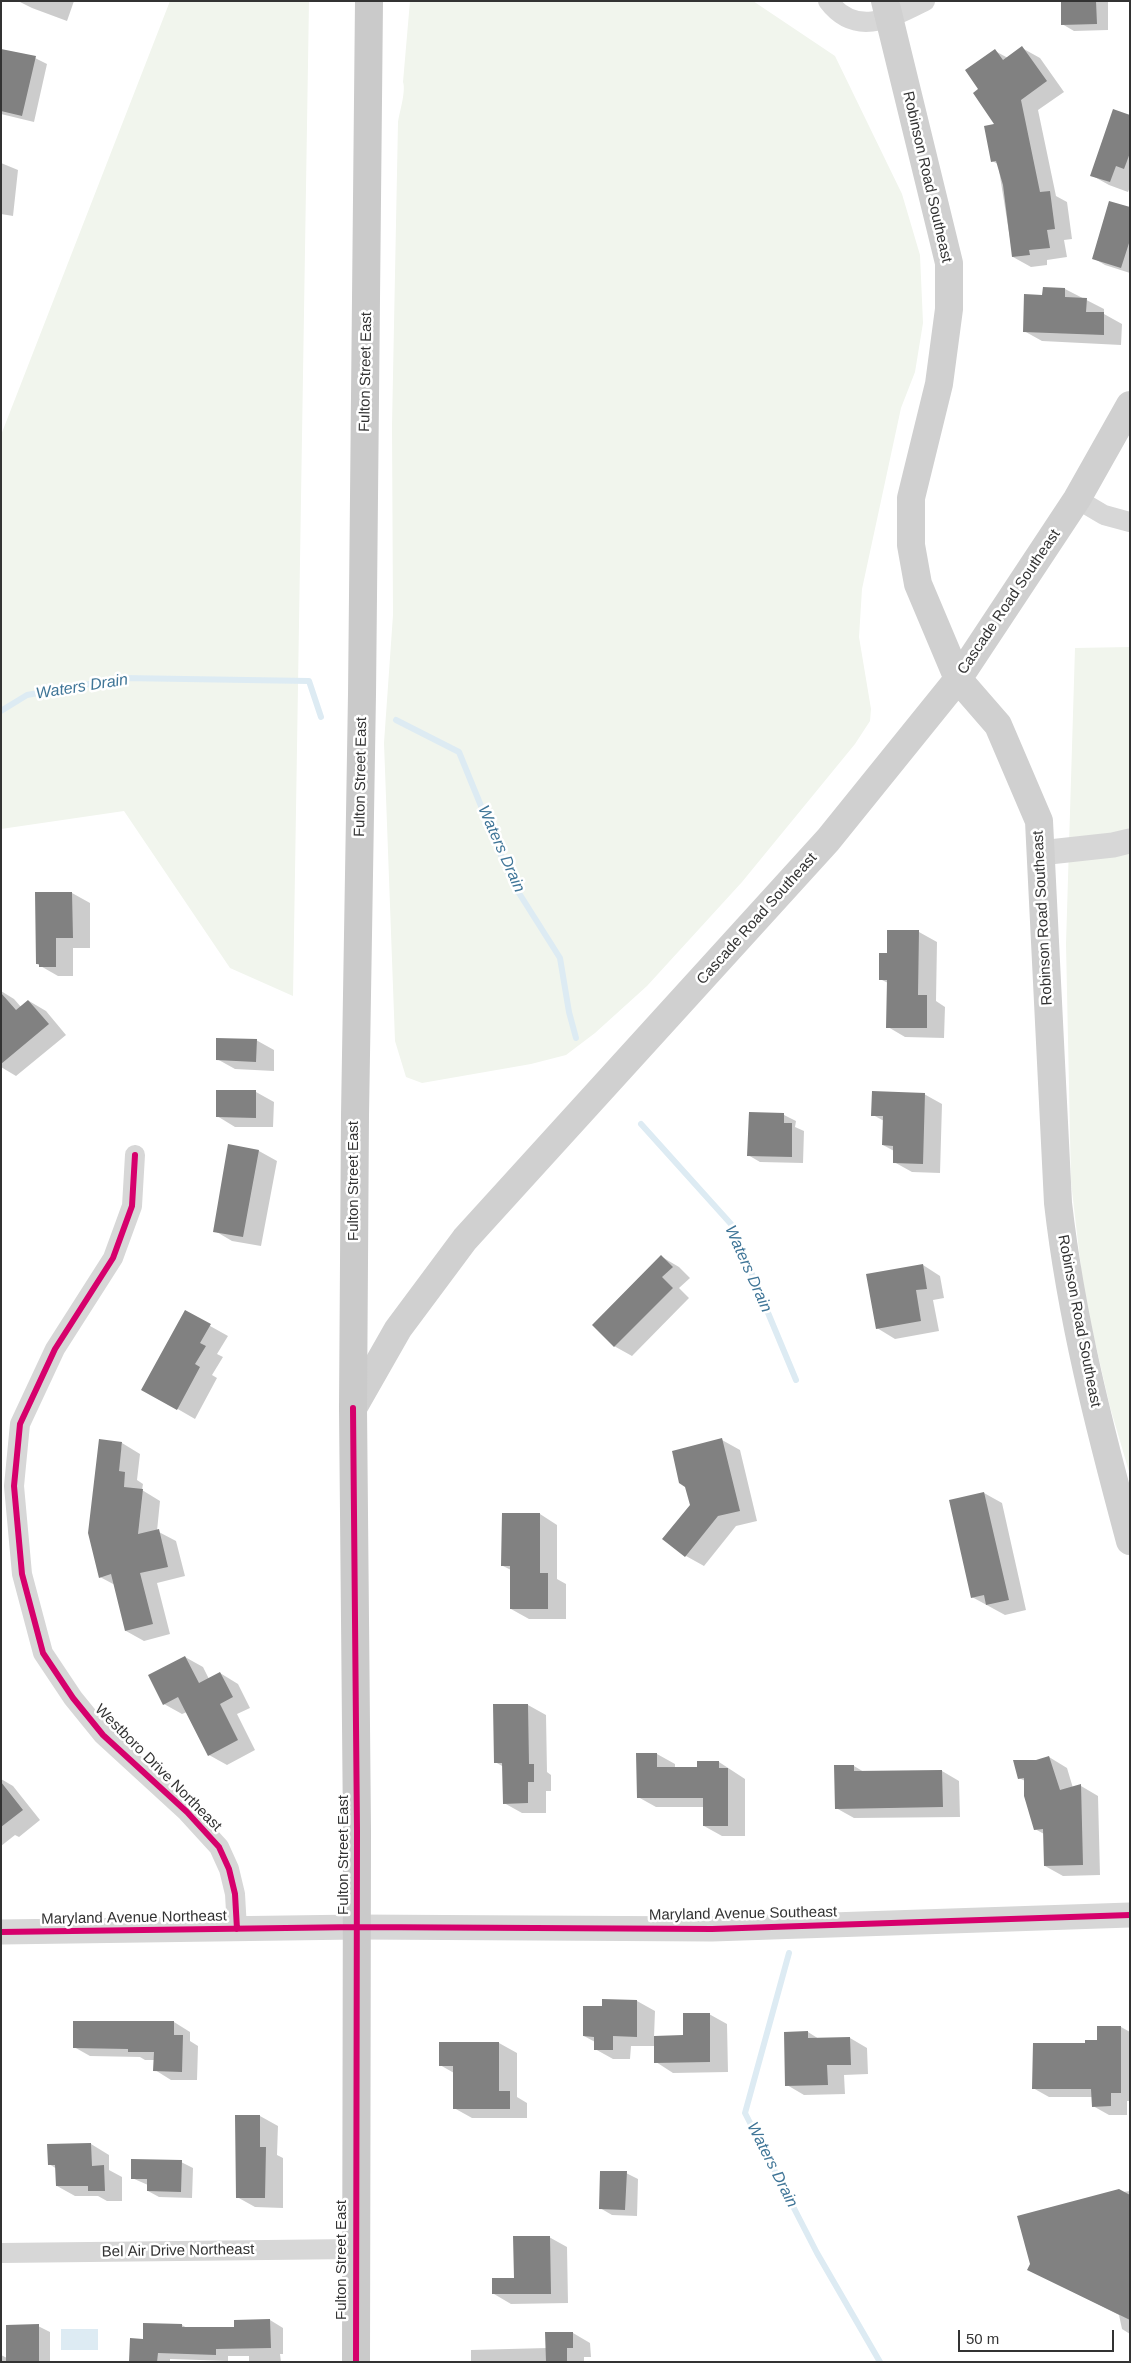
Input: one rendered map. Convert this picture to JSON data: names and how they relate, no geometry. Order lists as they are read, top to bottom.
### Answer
{
  "streets": {
    "main road": ["Robinson Road Southeast", "Fulton Street East", "Cascade Road Southeast"],
    "street": [
      "Westboro Drive Northeast",
      "Maryland Avenue Southeast",
      "Maryland Avenue Northeast",
      "Bel Air Drive Northeast"
    ]
  },
  "crossings": [
    ["Robinson Road Southeast", "Cascade Road Southeast"],
    ["Fulton Street East", "Cascade Road Southeast"],
    ["Fulton Street East", "Maryland Avenue Southeast"],
    ["Fulton Street East", "Maryland Avenue Northeast"],
    ["Fulton Street East", "Bel Air Drive Northeast"],
    ["Westboro Drive Northeast", "Maryland Avenue Northeast"],
    ["Maryland Avenue Southeast", "Maryland Avenue Northeast"]
  ],
  "water": ["Waters Drain"],
  "scale_bar": "50 m"
}
